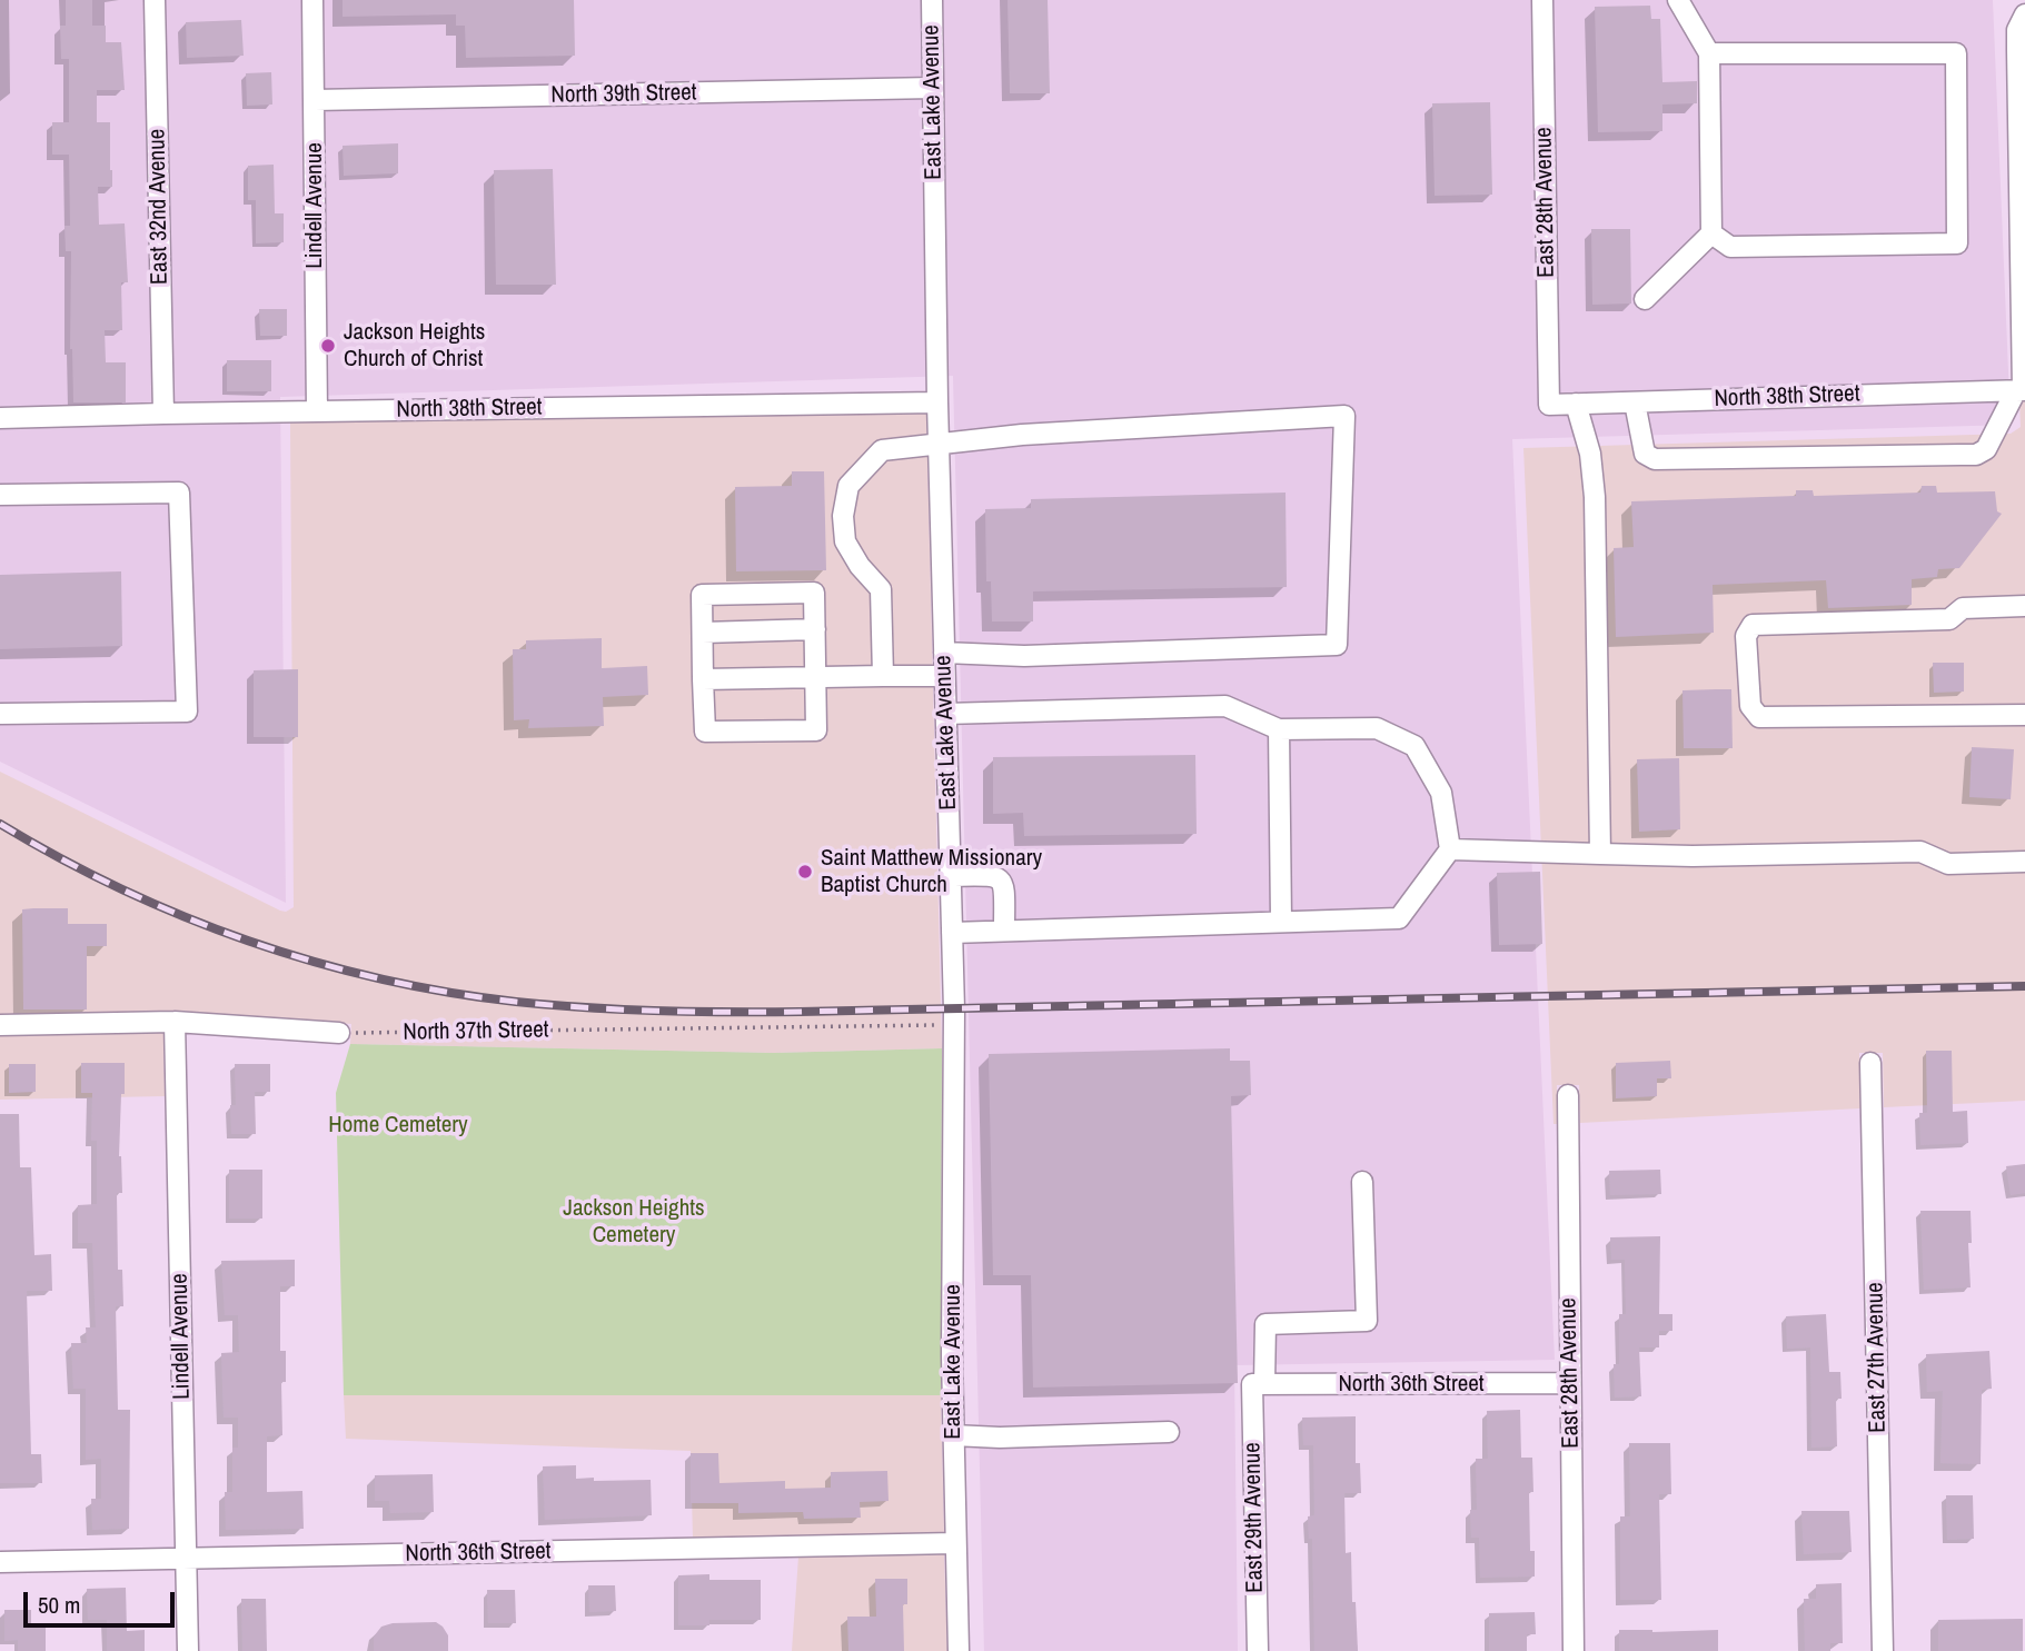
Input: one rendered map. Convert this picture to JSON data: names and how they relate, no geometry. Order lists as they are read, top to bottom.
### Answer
{
  "streets": {
    "street": [
      "North 39th Street",
      "East Lake Avenue",
      "East 28th Avenue",
      "Lindell Avenue",
      "East 32nd Avenue",
      "North 38th Street",
      "East 27th Avenue",
      "North 36th Street",
      "East 29th Avenue"
    ],
    "path": ["North 37th Street"]
  },
  "crossings": [
    ["North 39th Street", "East Lake Avenue"],
    ["North 39th Street", "Lindell Avenue"],
    ["East Lake Avenue", "North 38th Street"],
    ["East Lake Avenue", "North 37th Street"],
    ["East Lake Avenue", "North 36th Street"],
    ["East 28th Avenue", "North 38th Street"],
    ["East 28th Avenue", "North 36th Street"],
    ["Lindell Avenue", "North 38th Street"],
    ["Lindell Avenue", "North 36th Street"],
    ["East 32nd Avenue", "North 38th Street"],
    ["North 36th Street", "East 29th Avenue"]
  ],
  "parks": ["Home Cemetery", "Jackson Heights Cemetery"],
  "places": ["Jackson Heights Church of Christ", "Saint Matthew Missionary Baptist Church"],
  "scale_bar": "50 m"
}
